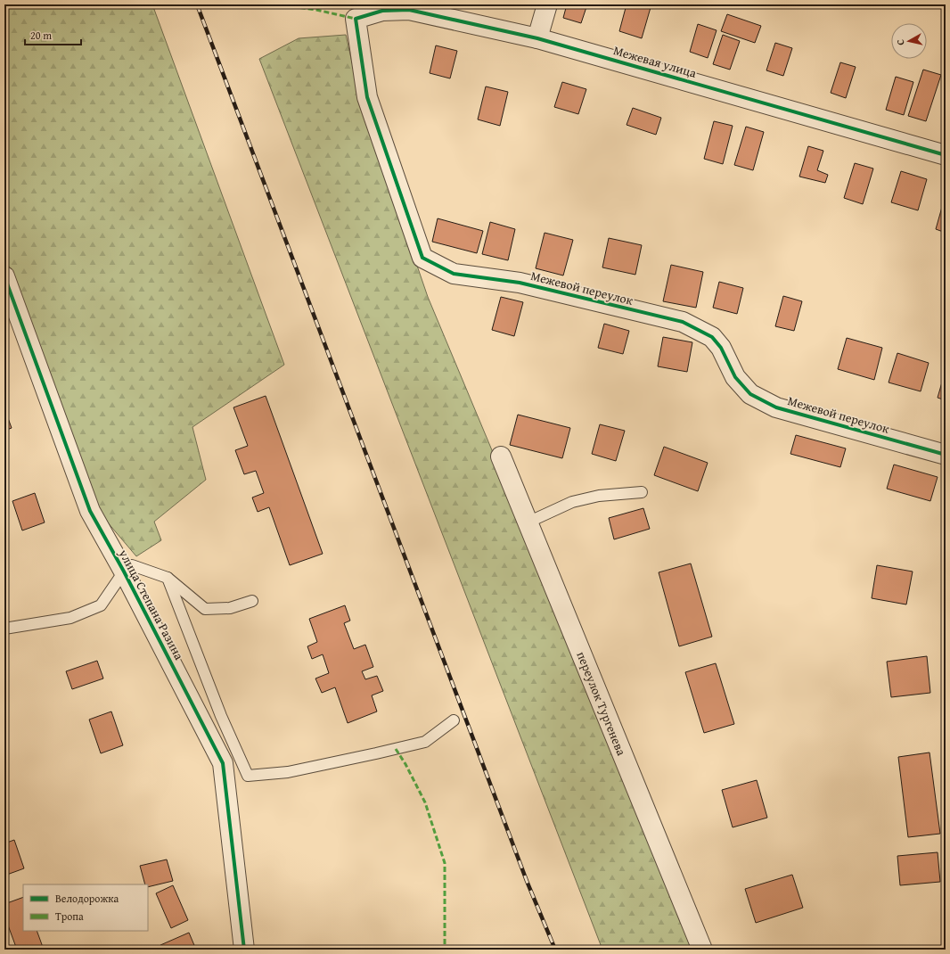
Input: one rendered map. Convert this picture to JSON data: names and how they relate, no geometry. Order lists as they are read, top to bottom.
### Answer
{
  "streets": {
    "street": [
      "Межевая улица",
      "Межевой переулок",
      "улица Степана Разина",
      "переулок Тургенева"
    ]
  },
  "crossings": [
    ["Межевая улица", "Межевой переулок"]
  ],
  "legend": ["Велодорожка", "Тропа"],
  "scale_bar": "20 m",
  "north": "left"
}
